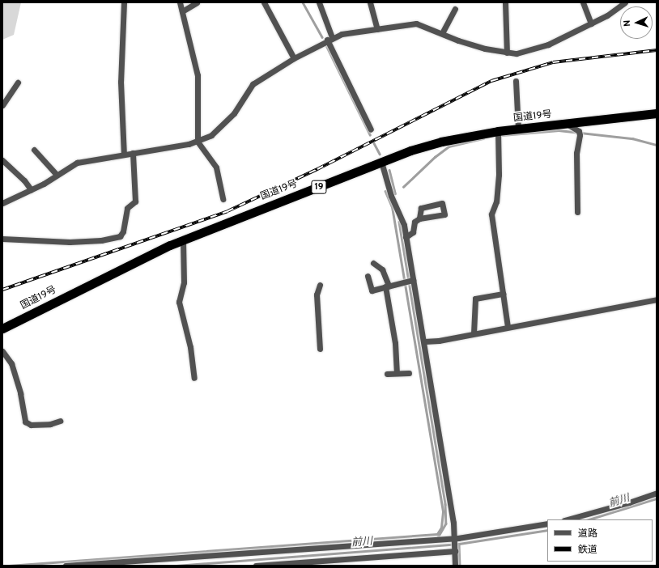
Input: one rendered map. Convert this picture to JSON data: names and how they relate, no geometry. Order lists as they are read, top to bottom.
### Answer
{
  "streets": {
    "highway": ["国道19号", "19"]
  },
  "water": ["前川"],
  "legend": ["道路", "鉄道"],
  "north": "left"
}
